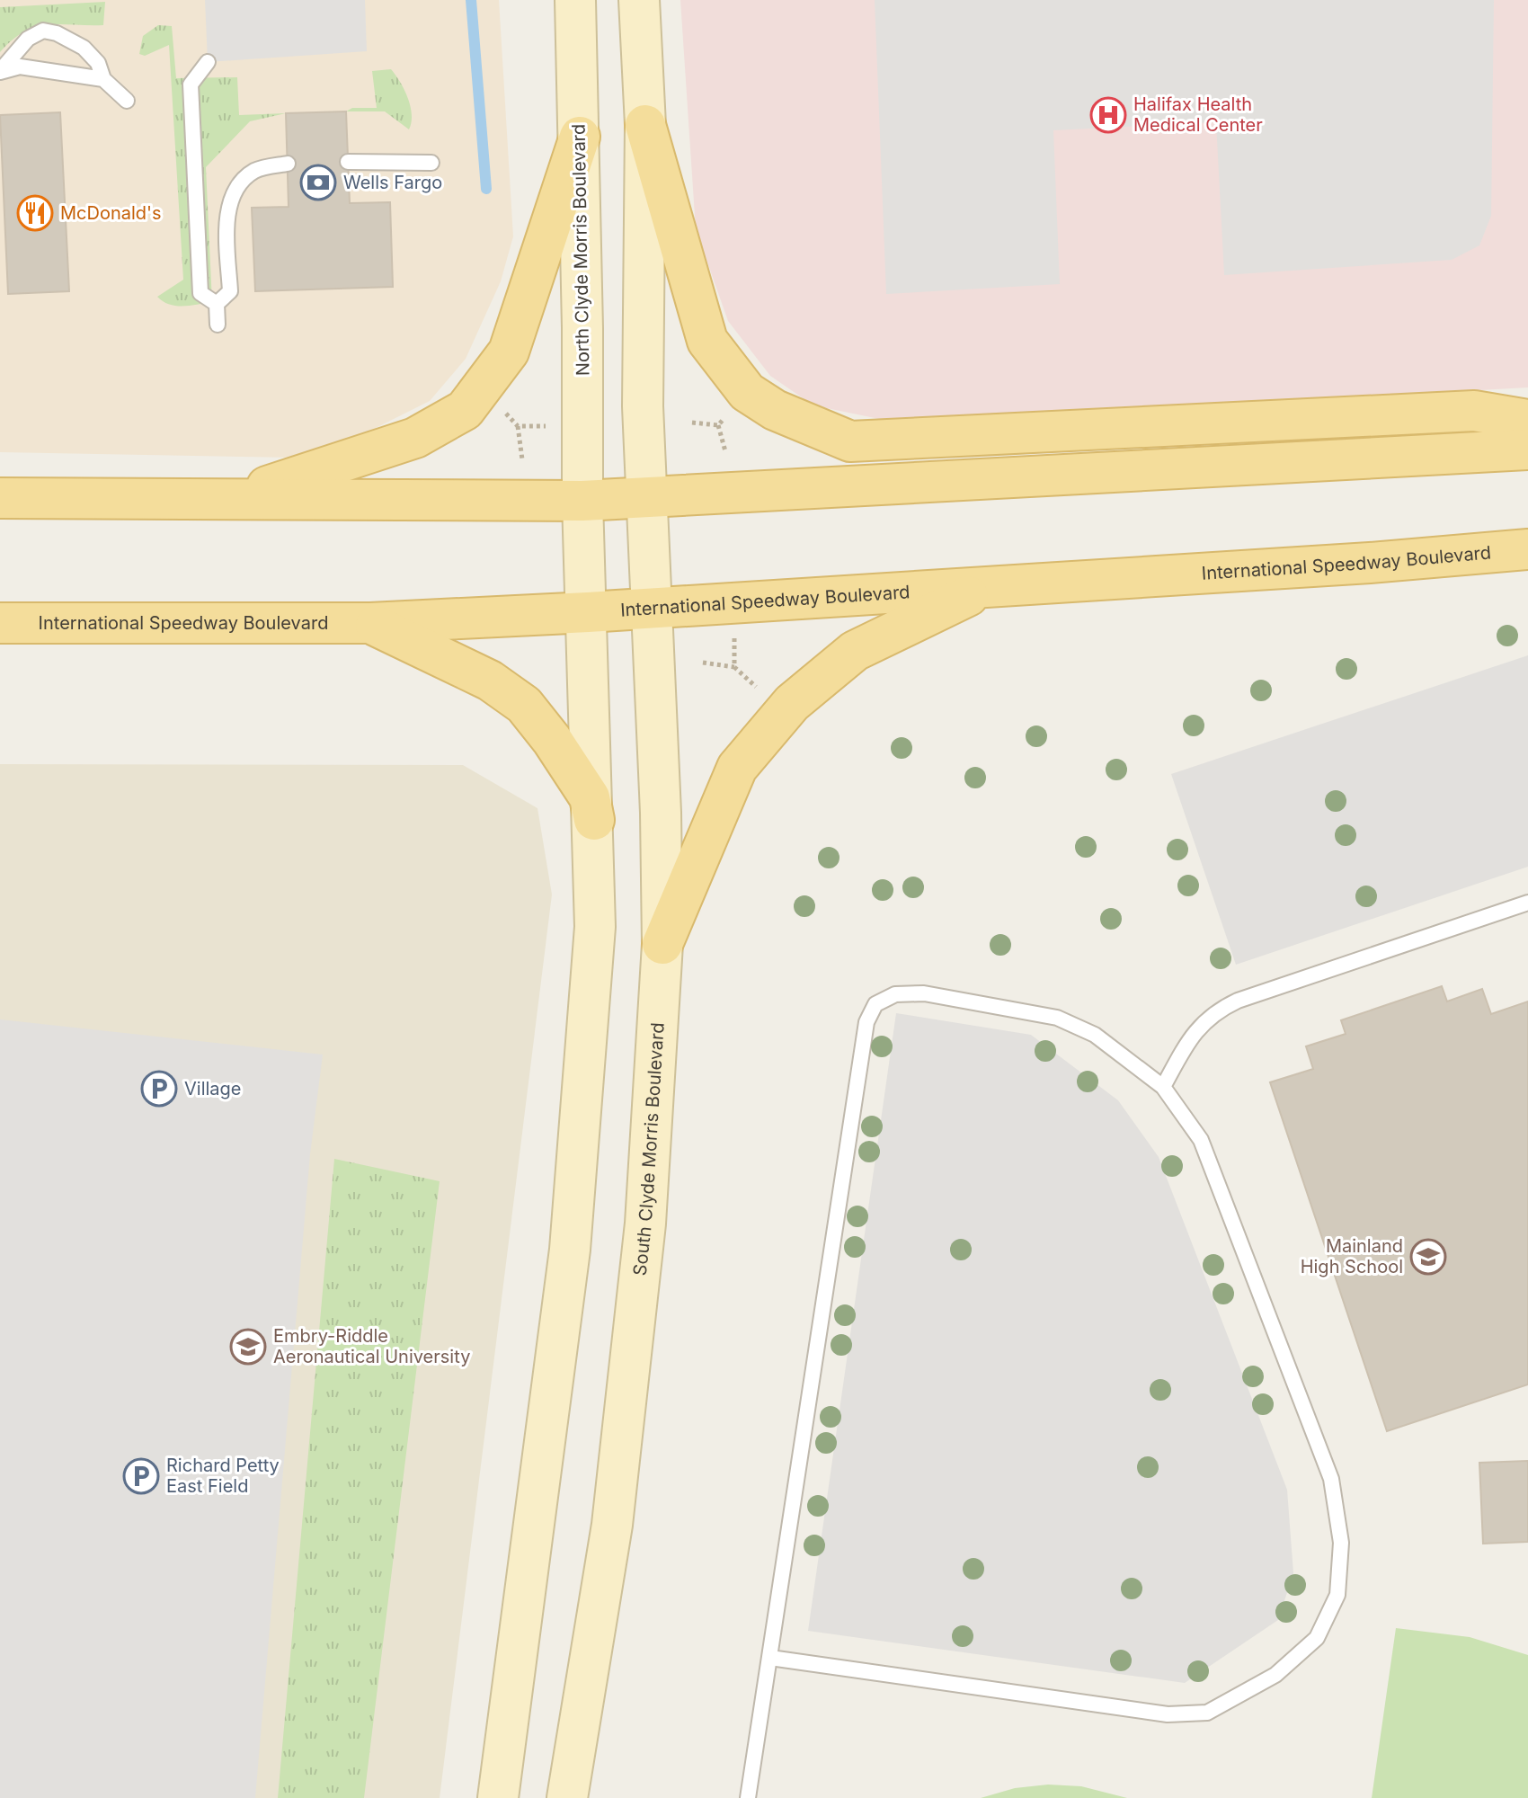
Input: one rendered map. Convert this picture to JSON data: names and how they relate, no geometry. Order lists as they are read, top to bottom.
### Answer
{
  "streets": {
    "main road": ["North Clyde Morris Boulevard", "International Speedway Boulevard", "South Clyde Morris Boulevard"]
  },
  "crossings": [
    ["International Speedway Boulevard", "South Clyde Morris Boulevard"]
  ],
  "places": {
    "hospital": ["Halifax Health Medical Center"],
    "bank": ["Wells Fargo"],
    "restaurant": ["McDonald's"],
    "parking": ["Village", "Richard Petty East Field"],
    "school or university": ["Mainland High School", "Embry-Riddle Aeronautical University"]
  }
}
